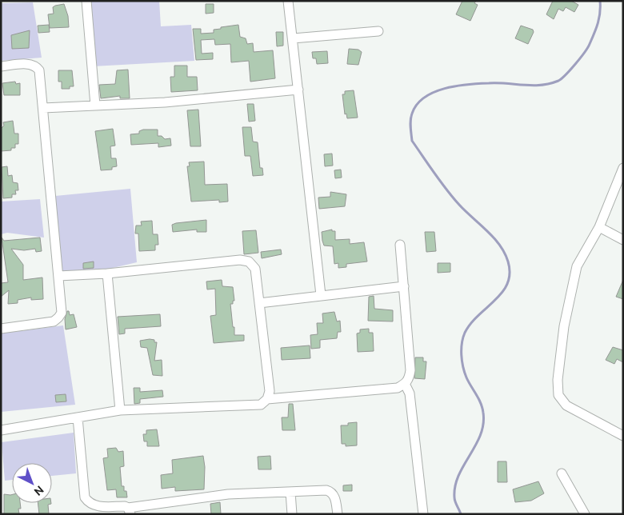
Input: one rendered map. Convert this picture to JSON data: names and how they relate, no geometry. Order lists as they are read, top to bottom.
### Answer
{
  "north": "bottom right"
}
